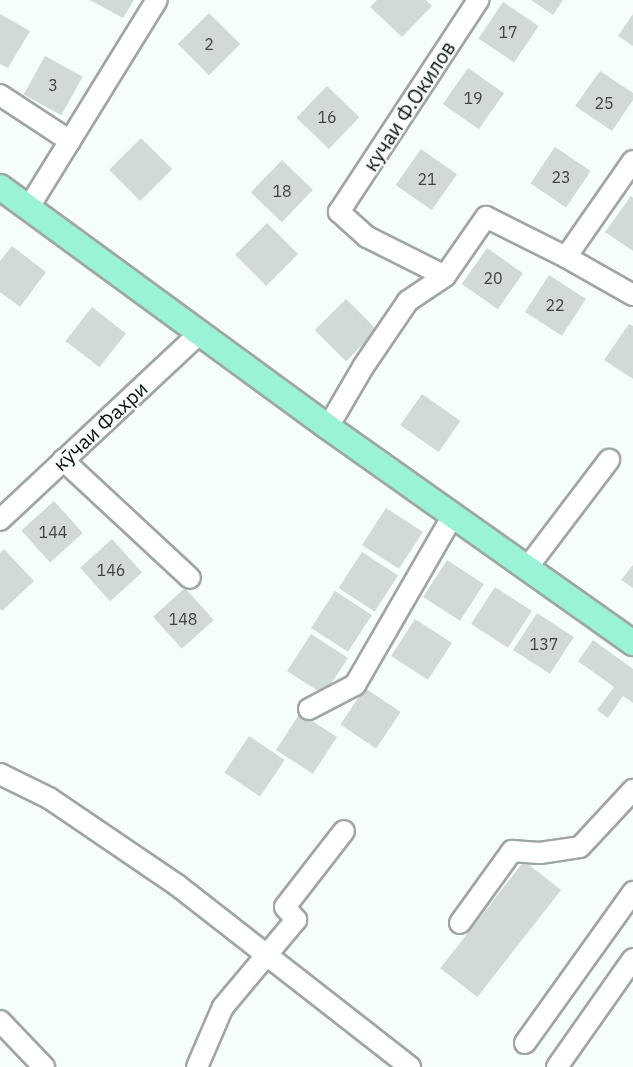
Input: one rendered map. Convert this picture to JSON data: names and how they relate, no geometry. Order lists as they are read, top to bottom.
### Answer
{
  "streets": {
    "street": ["кучаи Ф.Окилов", "кӯчаи Фахри"]
  },
  "house_numbers": [
    "17",
    "2",
    "3",
    "19",
    "25",
    "16",
    "23",
    "21",
    "18",
    "20",
    "22",
    "144",
    "146",
    "148",
    "137"
  ]
}
